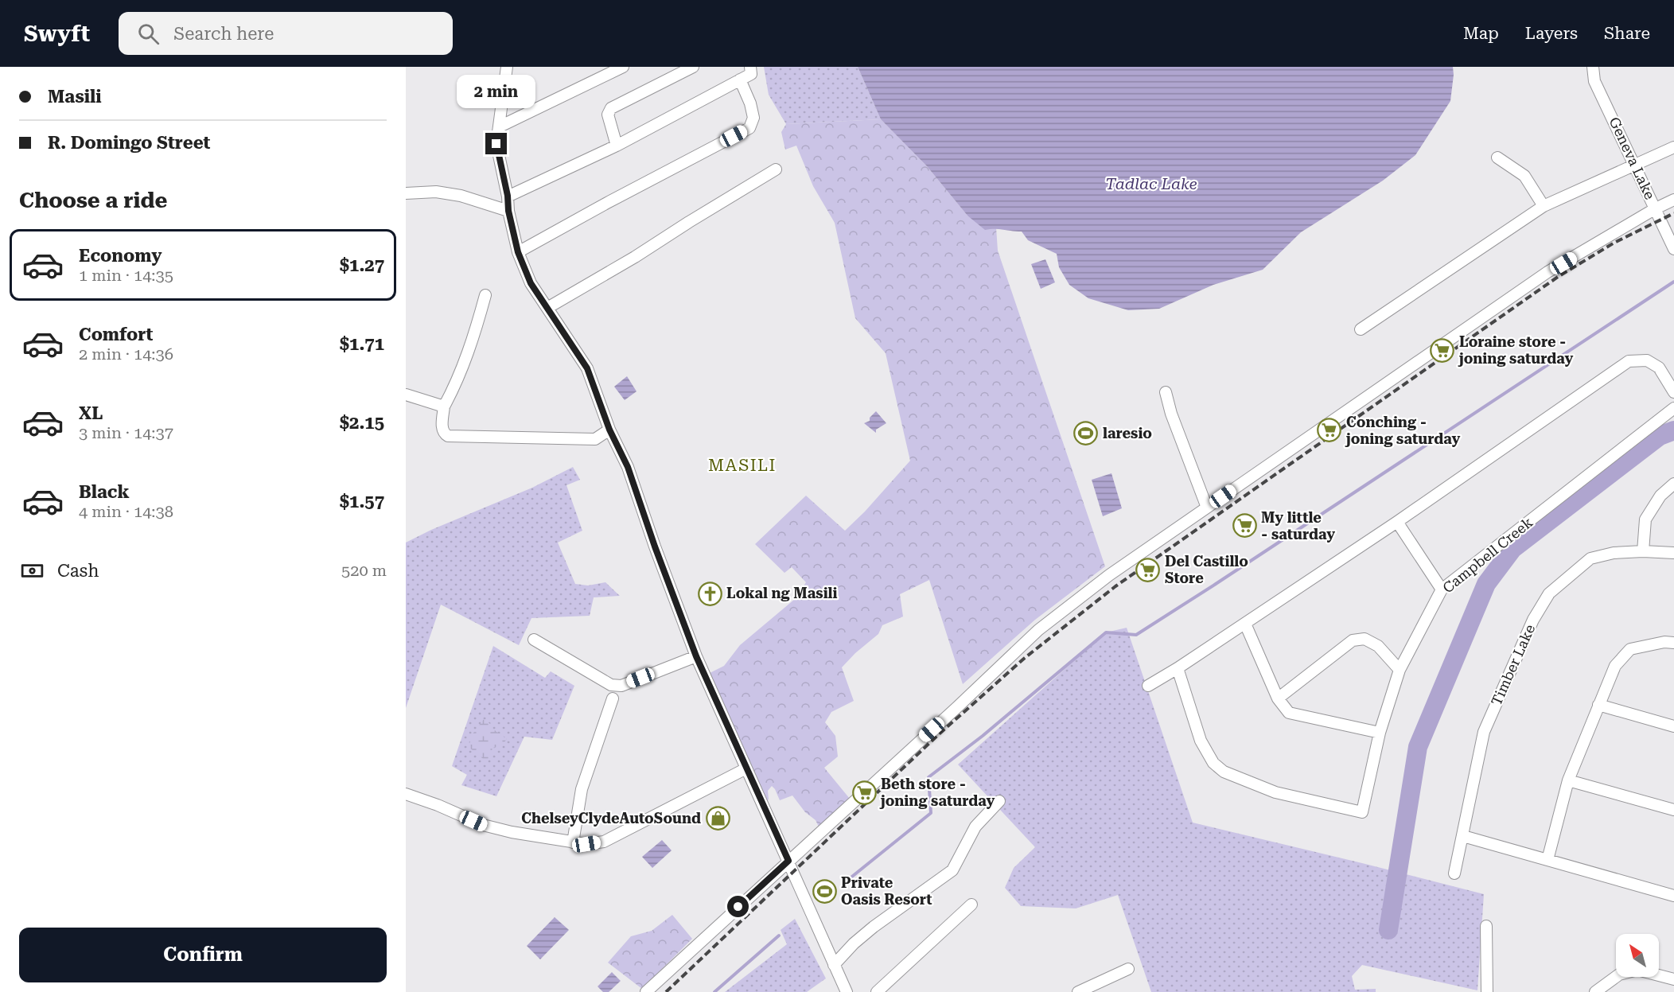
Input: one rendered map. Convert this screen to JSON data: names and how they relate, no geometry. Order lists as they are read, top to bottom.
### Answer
{
  "streets": {
    "street": ["Geneva Lake", "Campbell Creek", "Timber Lake"]
  },
  "districts": ["MASILI"],
  "water": ["Tadlac Lake"],
  "places": {
    "supermarket": [
      "Loraine store - joning saturday",
      "Conching - joning saturday",
      "My little - saturday",
      "Del Castillo Store",
      "Beth store - joning saturday"
    ],
    "sports": ["laresio", "Private Oasis Resort"],
    "church": ["Lokal ng Masili"],
    "shop": ["ChelseyClydeAutoSound"]
  },
  "north": "top left",
  "page": {
    "header": "Swyft",
    "search": "Search here",
    "nav": ["Map", "Layers", "Share"],
    "banner": ["Masili", "R. Domingo Street"],
    "bubble": "2 min",
    "heading": "Choose a ride",
    "list": [
      {
        "name": "Economy",
        "note": "1 min · 14:35",
        "value": "$1.27"
      },
      {
        "name": "Comfort",
        "note": "2 min · 14:36",
        "value": "$1.71"
      },
      {
        "name": "XL",
        "note": "3 min · 14:37",
        "value": "$2.15"
      },
      {
        "name": "Black",
        "note": "4 min · 14:38",
        "value": "$1.57"
      }
    ],
    "pay": ["Cash", "520 m"],
    "buttons": "Confirm"
  }
}
